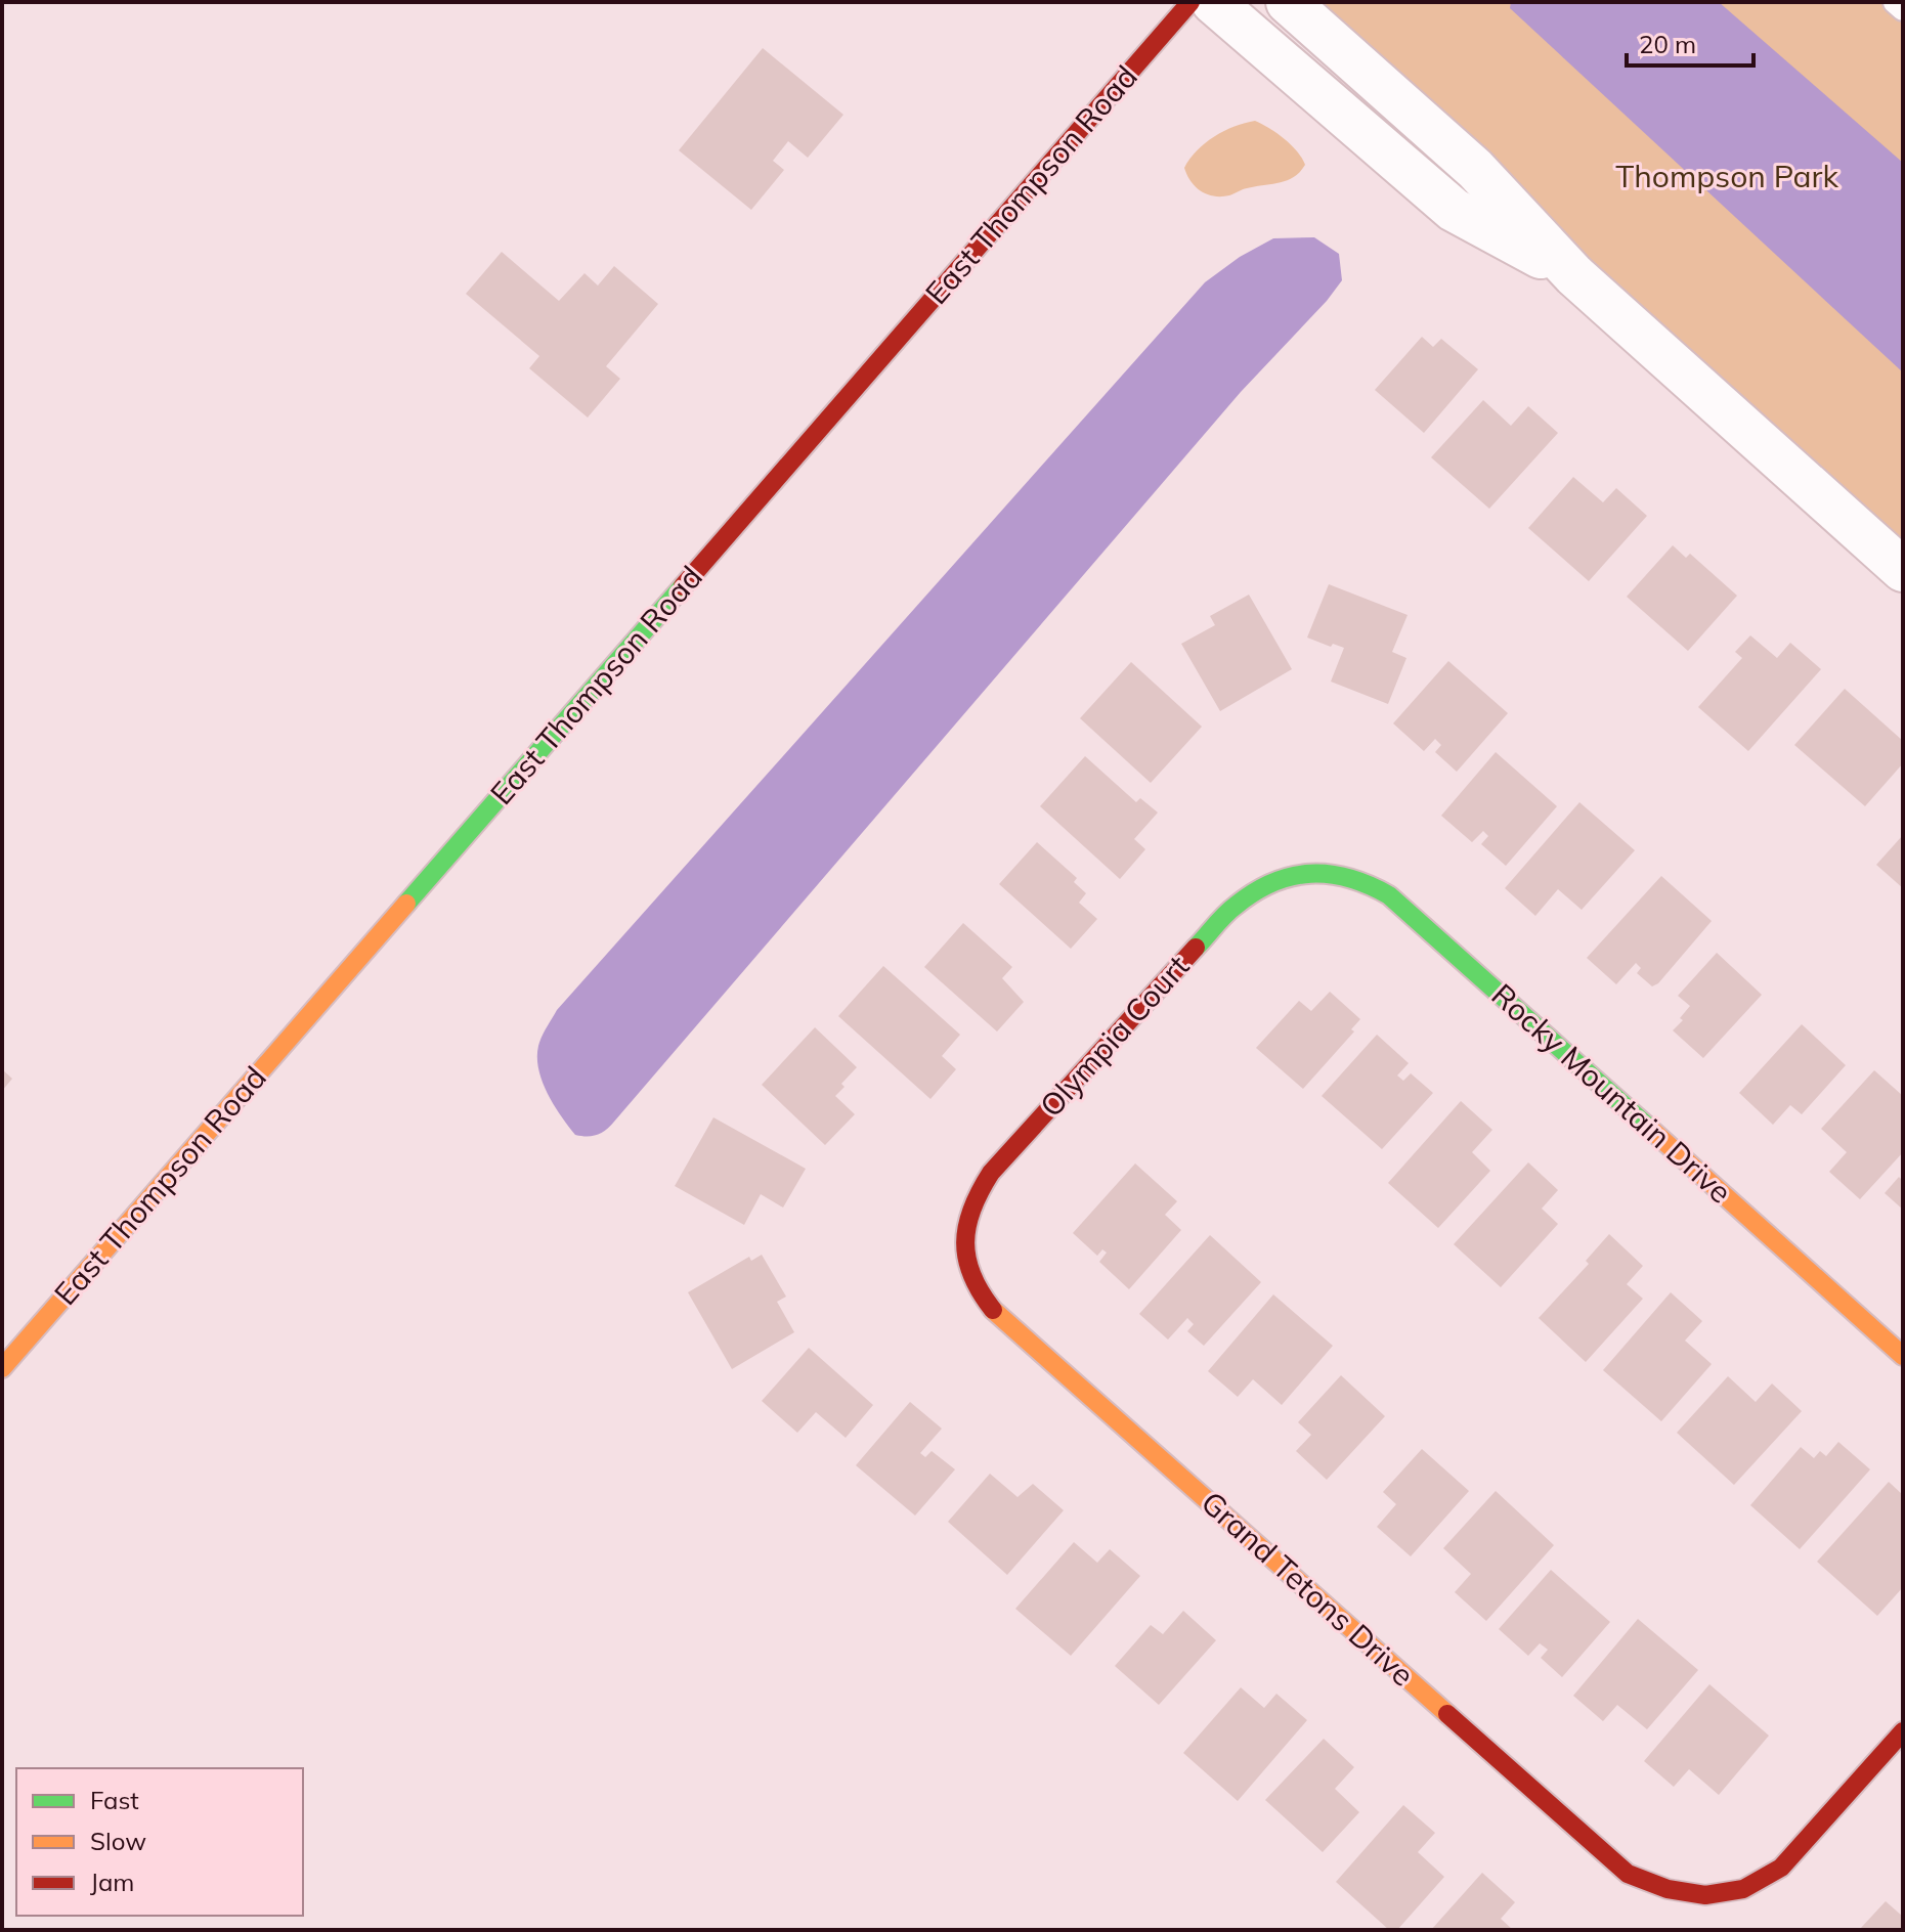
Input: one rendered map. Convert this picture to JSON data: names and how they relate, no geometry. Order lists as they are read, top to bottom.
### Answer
{
  "streets": {
    "street": [
      "East Thompson Road",
      "Olympia Court",
      "Rocky Mountain Drive",
      "Grand Tetons Drive"
    ]
  },
  "crossings": [
    ["Olympia Court", "Rocky Mountain Drive"],
    ["Olympia Court", "Grand Tetons Drive"]
  ],
  "parks": ["Thompson Park"],
  "legend": ["Fast", "Slow", "Jam"],
  "scale_bar": "20 m"
}
